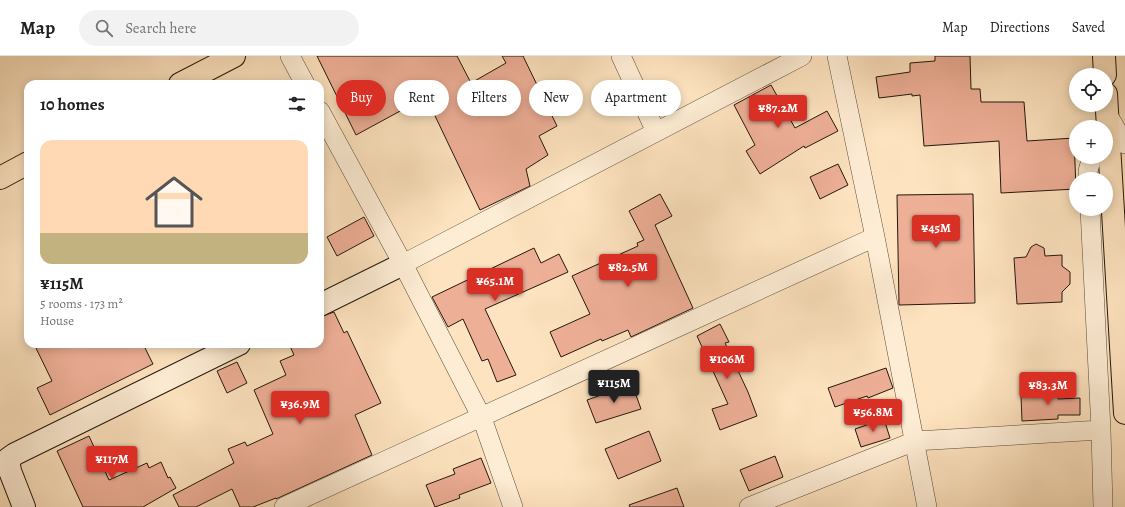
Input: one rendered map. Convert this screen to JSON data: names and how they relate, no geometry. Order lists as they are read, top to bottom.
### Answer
{
  "page": {
    "header": "Map",
    "search": "Search here",
    "nav": ["Map", "Directions", "Saved"],
    "map_buttons": ["+", "−"],
    "chip": [
      "Buy",
      "Rent",
      "Filters",
      "New",
      "Apartment"
    ],
    "heading": "10 homes",
    "price": [
      "¥87.2M",
      "¥45M",
      "¥82.5M",
      "¥65.1M",
      "¥106M",
      "¥115M",
      "¥83.3M",
      "¥36.9M",
      "¥56.8M",
      "¥117M"
    ],
    "list": [
      {
        "name": "¥115M",
        "note": "5 rooms · 173 m² · House"
      }
    ]
  }
}
